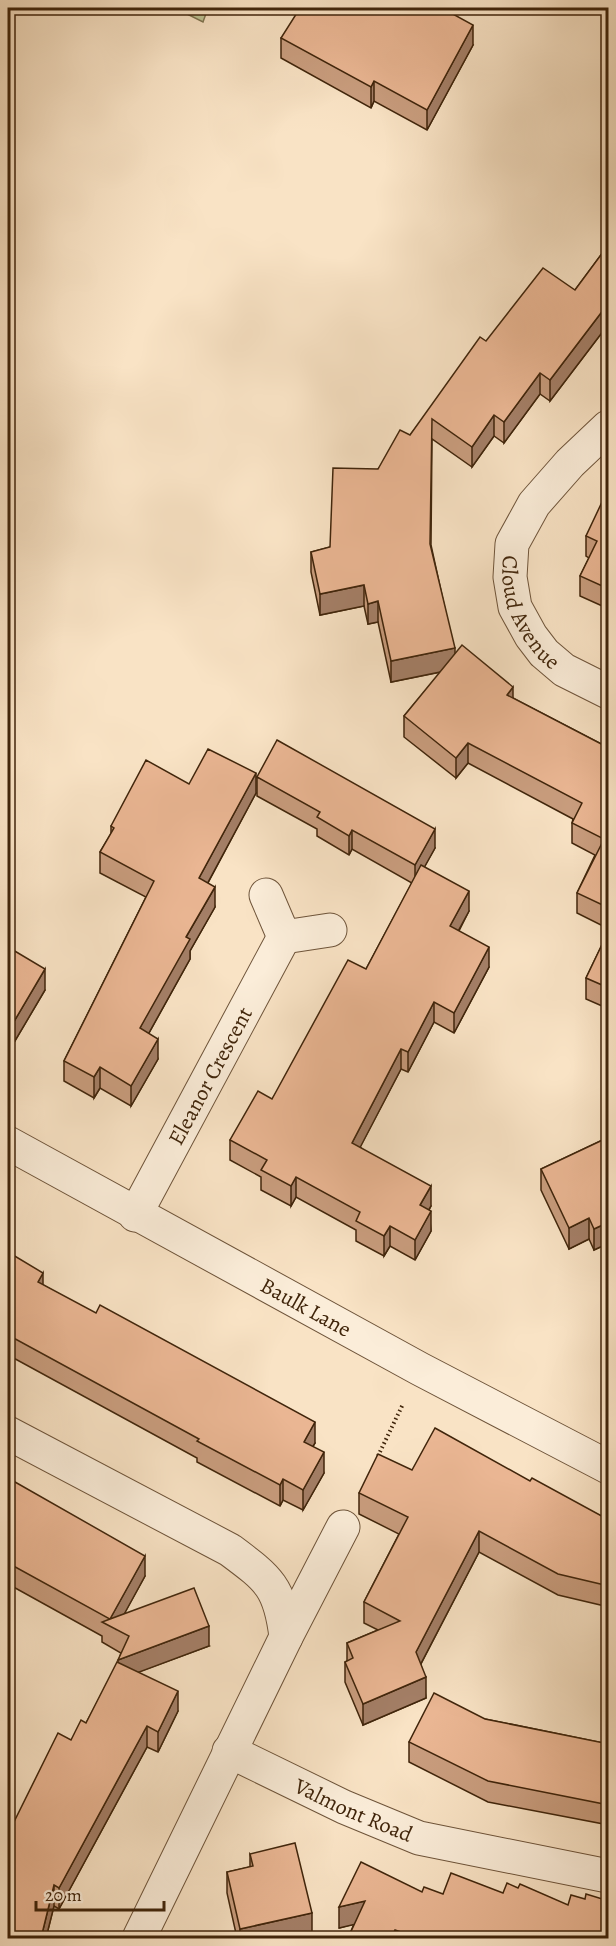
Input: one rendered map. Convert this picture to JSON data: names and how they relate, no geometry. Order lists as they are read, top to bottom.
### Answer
{
  "streets": {
    "street": [
      "Cloud Avenue",
      "Eleanor Crescent",
      "Baulk Lane",
      "Valmont Road"
    ]
  },
  "crossings": [
    ["Eleanor Crescent", "Baulk Lane"]
  ],
  "scale_bar": "20 m"
}
